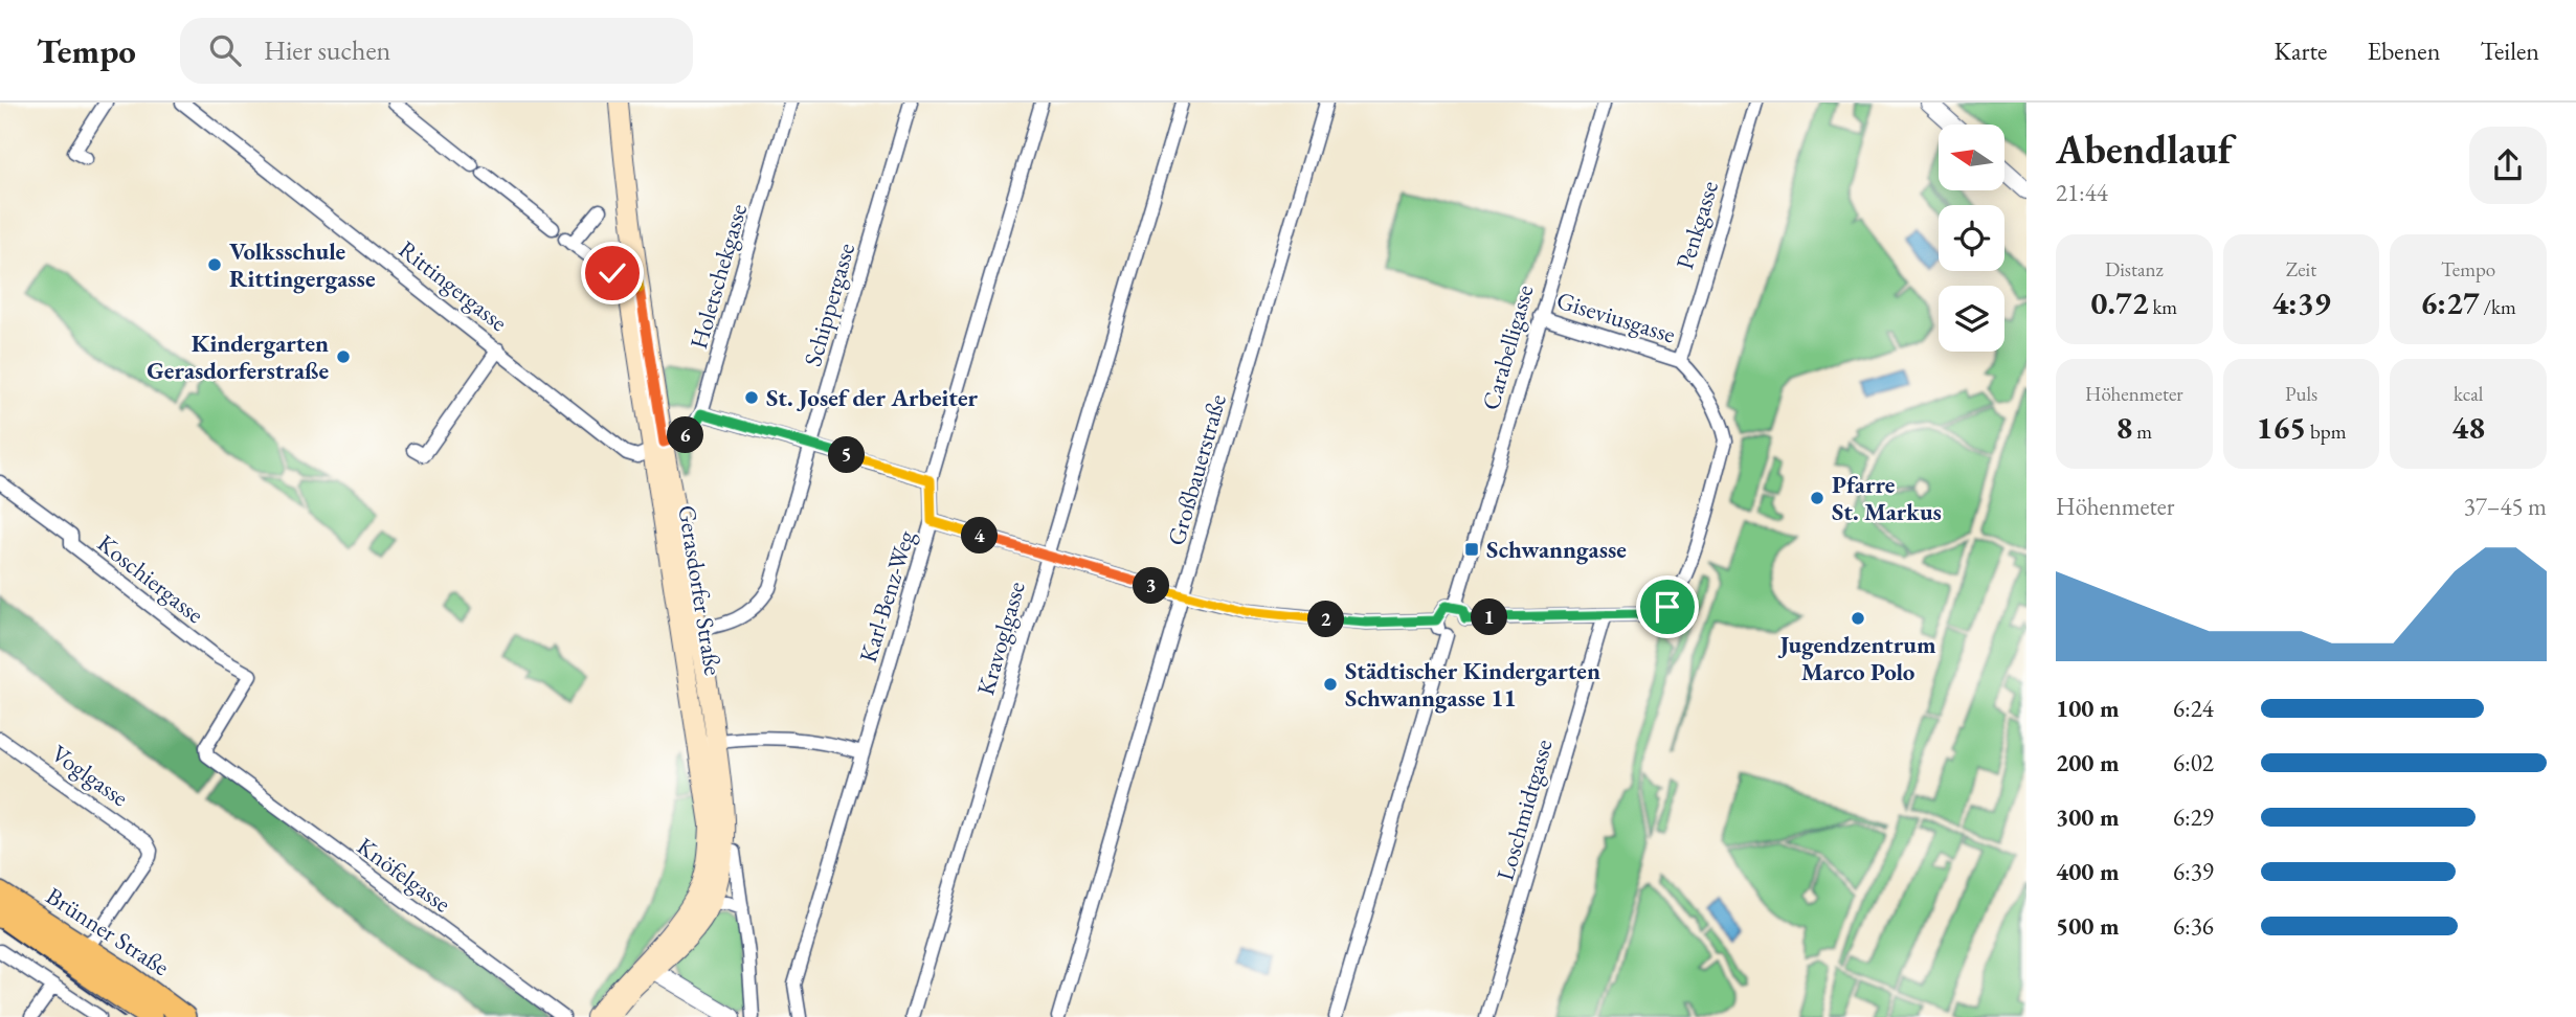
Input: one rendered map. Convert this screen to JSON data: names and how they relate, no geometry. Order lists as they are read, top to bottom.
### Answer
{
  "streets": {
    "main road": ["Gerasdorfer Straße", "Brünner Straße"],
    "street": [
      "Penkgasse",
      "Holetschekgasse",
      "Rittingergasse",
      "Schippergasse",
      "Giseviusgasse",
      "Carabelligasse",
      "Großbauerstraße",
      "Koschiergasse",
      "Karl-Benz-Weg",
      "Kravoglgasse",
      "Voglgasse",
      "Loschmidtgasse",
      "Knöfelgasse"
    ]
  },
  "crossings": [
    ["Penkgasse", "Giseviusgasse"],
    ["Holetschekgasse", "Rittingergasse"],
    ["Holetschekgasse", "Gerasdorfer Straße"],
    ["Rittingergasse", "Gerasdorfer Straße"],
    ["Schippergasse", "Gerasdorfer Straße"],
    ["Giseviusgasse", "Carabelligasse"],
    ["Koschiergasse", "Knöfelgasse"],
    ["Voglgasse", "Brünner Straße"]
  ],
  "places": {
    "other": [
      "Volksschule Rittingergasse",
      "Kindergarten Gerasdorferstraße",
      "St. Josef der Arbeiter",
      "Pfarre St. Markus",
      "Jugendzentrum Marco Polo",
      "Städtischer Kindergarten Schwanngasse 11"
    ],
    "transit": ["Schwanngasse"]
  },
  "north": "left",
  "page": {
    "header": "Tempo",
    "search": "Hier suchen",
    "nav": ["Karte", "Ebenen", "Teilen"],
    "heading": ["Abendlauf", "21:44"],
    "stats": [
      ["Distanz", "0.72 km"],
      ["Zeit", "4:39"],
      ["Tempo", "6:27 /km"],
      ["Höhenmeter", "8 m"],
      ["Puls", "165 bpm"],
      ["kcal", "48"]
    ],
    "pins": [
      "6",
      "5",
      "4",
      "3",
      "1",
      "2"
    ],
    "chart": ["Höhenmeter", "37–45 m"],
    "list": [
      {
        "name": "100 m",
        "note": "6:24"
      },
      {
        "name": "200 m",
        "note": "6:02"
      },
      {
        "name": "300 m",
        "note": "6:29"
      },
      {
        "name": "400 m",
        "note": "6:39"
      },
      {
        "name": "500 m",
        "note": "6:36"
      }
    ]
  }
}
